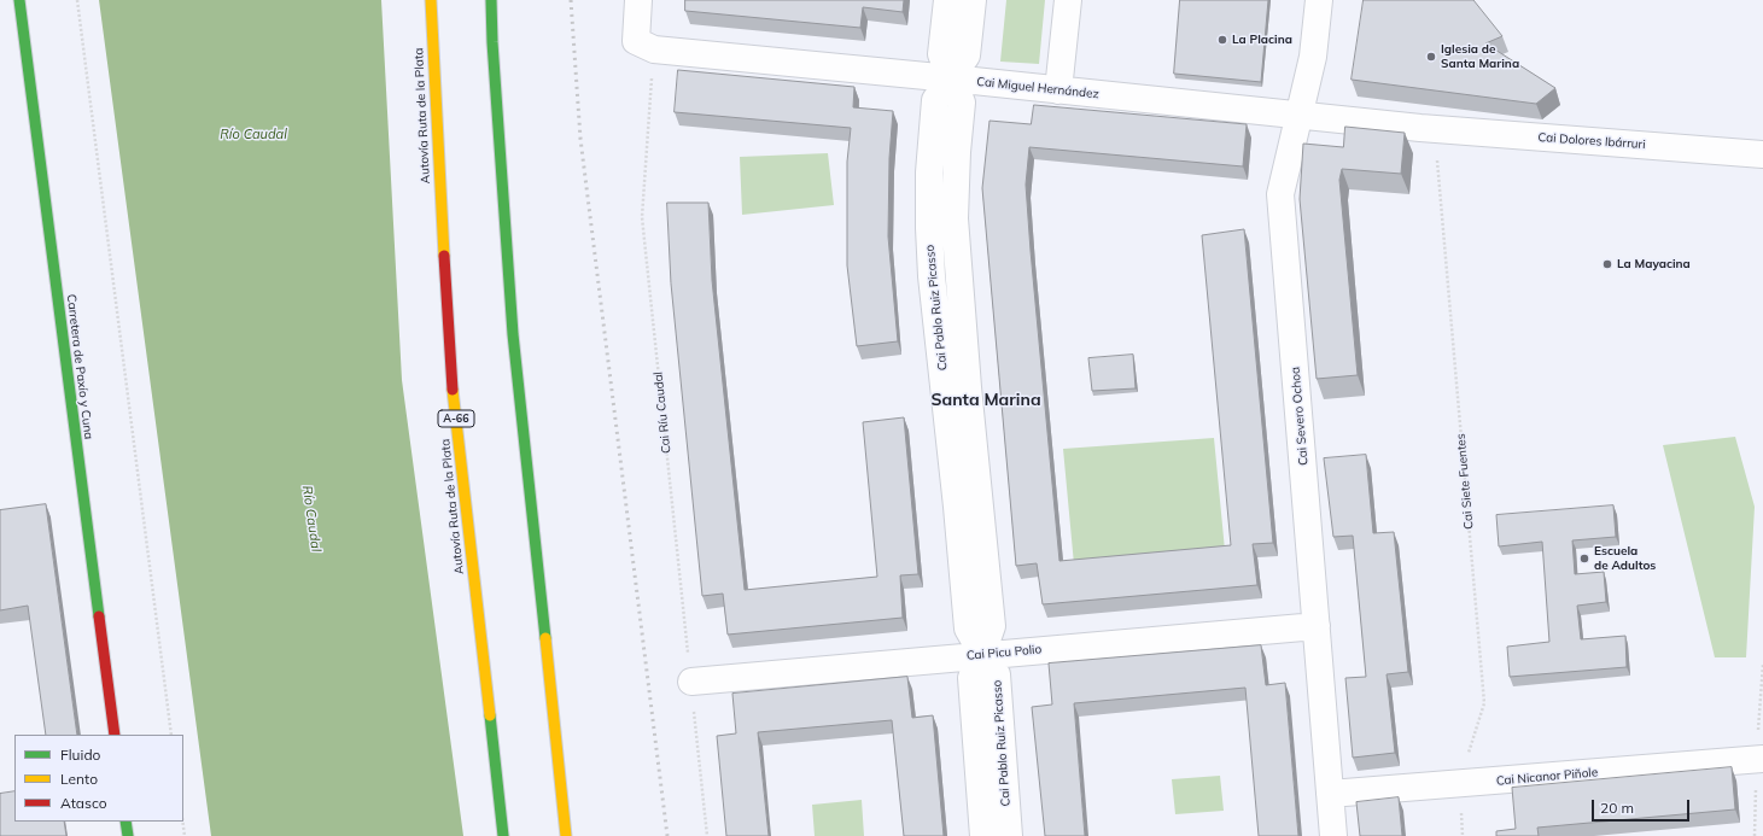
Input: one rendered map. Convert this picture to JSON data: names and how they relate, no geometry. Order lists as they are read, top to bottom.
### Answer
{
  "streets": {
    "main road": ["Autovía Ruta de la Plata", "Carretera de Paxío y Cuna", "A-66"],
    "street": [
      "Cai Miguel Hernández",
      "Cai Dolores Ibárruri",
      "Cai Pablo Ruiz Picasso",
      "Cai Severo Ochoa",
      "Cai Picu Polio",
      "Cai Nicanor Piñole"
    ],
    "path": ["Cai Ríu Caudal", "Cai Siete Fuentes"]
  },
  "crossings": [
    ["Cai Miguel Hernández", "Cai Dolores Ibárruri"],
    ["Cai Miguel Hernández", "Cai Pablo Ruiz Picasso"],
    ["Cai Miguel Hernández", "Cai Ríu Caudal"],
    ["Cai Miguel Hernández", "Cai Severo Ochoa"],
    ["Cai Miguel Hernández", "Cai Siete Fuentes"],
    ["Cai Dolores Ibárruri", "Cai Siete Fuentes"],
    ["Cai Pablo Ruiz Picasso", "Cai Picu Polio"],
    ["Cai Ríu Caudal", "Cai Picu Polio"],
    ["Cai Severo Ochoa", "Cai Picu Polio"],
    ["Cai Severo Ochoa", "Cai Nicanor Piñole"],
    ["Cai Siete Fuentes", "Cai Nicanor Piñole"]
  ],
  "districts": ["Santa Marina"],
  "water": ["Río Caudal"],
  "places": [
    "La Placina",
    "Iglesia de Santa Marina",
    "La Mayacina",
    "Escuela de Adultos"
  ],
  "legend": ["Fluido", "Lento", "Atasco"],
  "scale_bar": "20 m"
}
